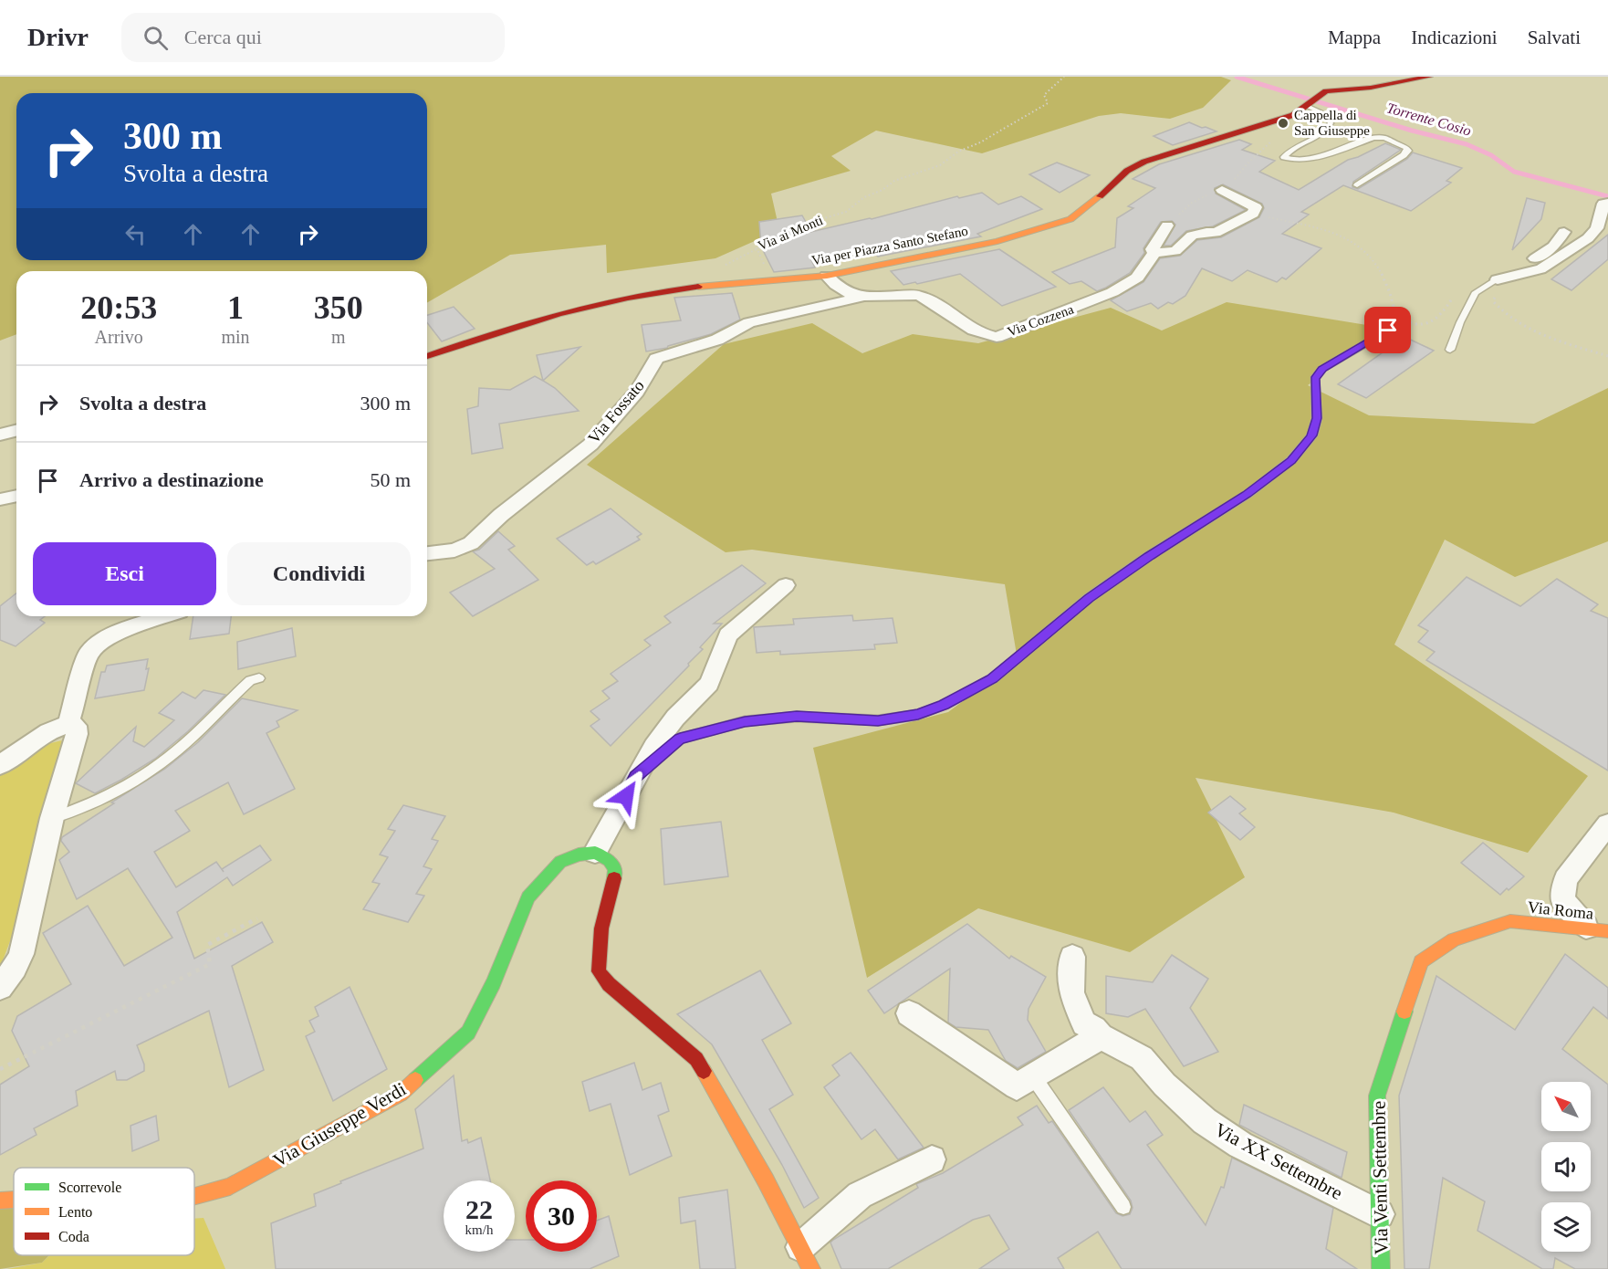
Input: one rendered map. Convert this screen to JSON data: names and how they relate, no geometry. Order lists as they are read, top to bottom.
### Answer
{
  "streets": {
    "street": [
      "Via per Piazza Santo Stefano",
      "Via Cozzena",
      "Via Fossato",
      "Via Roma",
      "Via Giuseppe Verdi",
      "Via XX Settembre",
      "Via Venti Settembre"
    ],
    "path": ["Via ai Monti"]
  },
  "crossings": [
    ["Via per Piazza Santo Stefano", "Via Cozzena"],
    ["Via Cozzena", "Via Fossato"],
    ["Via Roma", "Via Venti Settembre"],
    ["Via XX Settembre", "Via Venti Settembre"]
  ],
  "water": ["Torrente Cosio"],
  "places": ["Cappella di San Giuseppe"],
  "legend": ["Scorrevole", "Lento", "Coda"],
  "north": "top left",
  "page": {
    "header": "Drivr",
    "search": "Cerca qui",
    "nav": ["Mappa", "Indicazioni", "Salvati"],
    "turn": ["300 m", "Svolta a destra"],
    "eta": [
      "20:53",
      "Arrivo",
      "1",
      "min",
      "350",
      "m"
    ],
    "list": [
      {
        "name": "Svolta a destra",
        "value": "300 m"
      },
      {
        "name": "Arrivo a destinazione",
        "value": "50 m"
      }
    ],
    "buttons": ["Esci", "Condividi"],
    "speed": "22 km/h",
    "limit": "30"
  }
}
